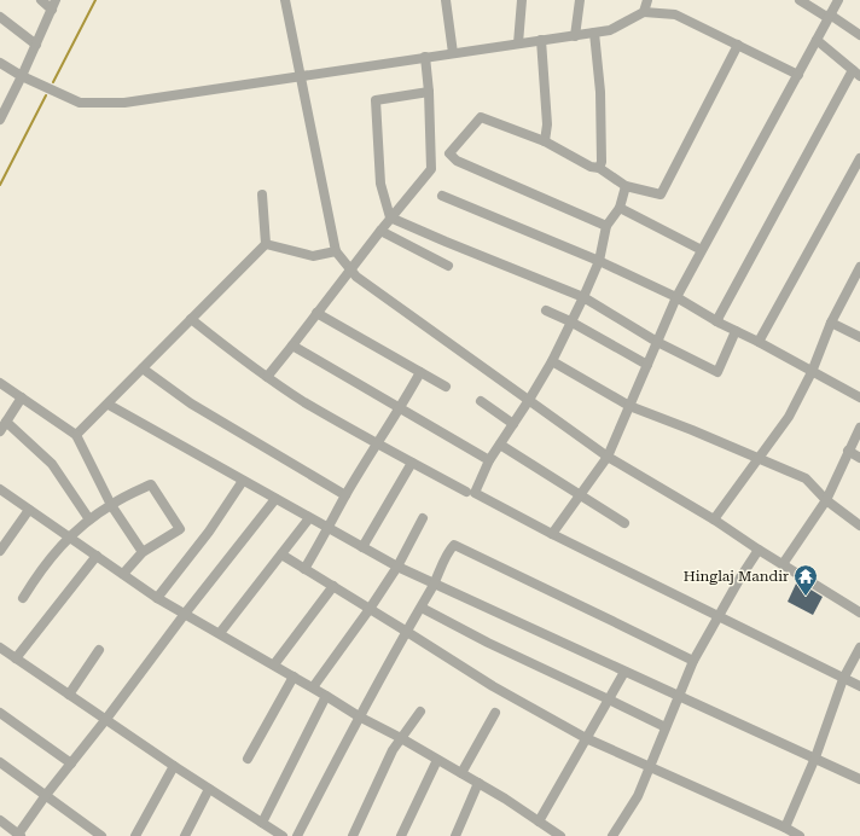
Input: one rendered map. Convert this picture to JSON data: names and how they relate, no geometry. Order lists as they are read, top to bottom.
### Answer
{
  "places": {
    "temple": ["Hinglaj Mandir"]
  }
}
